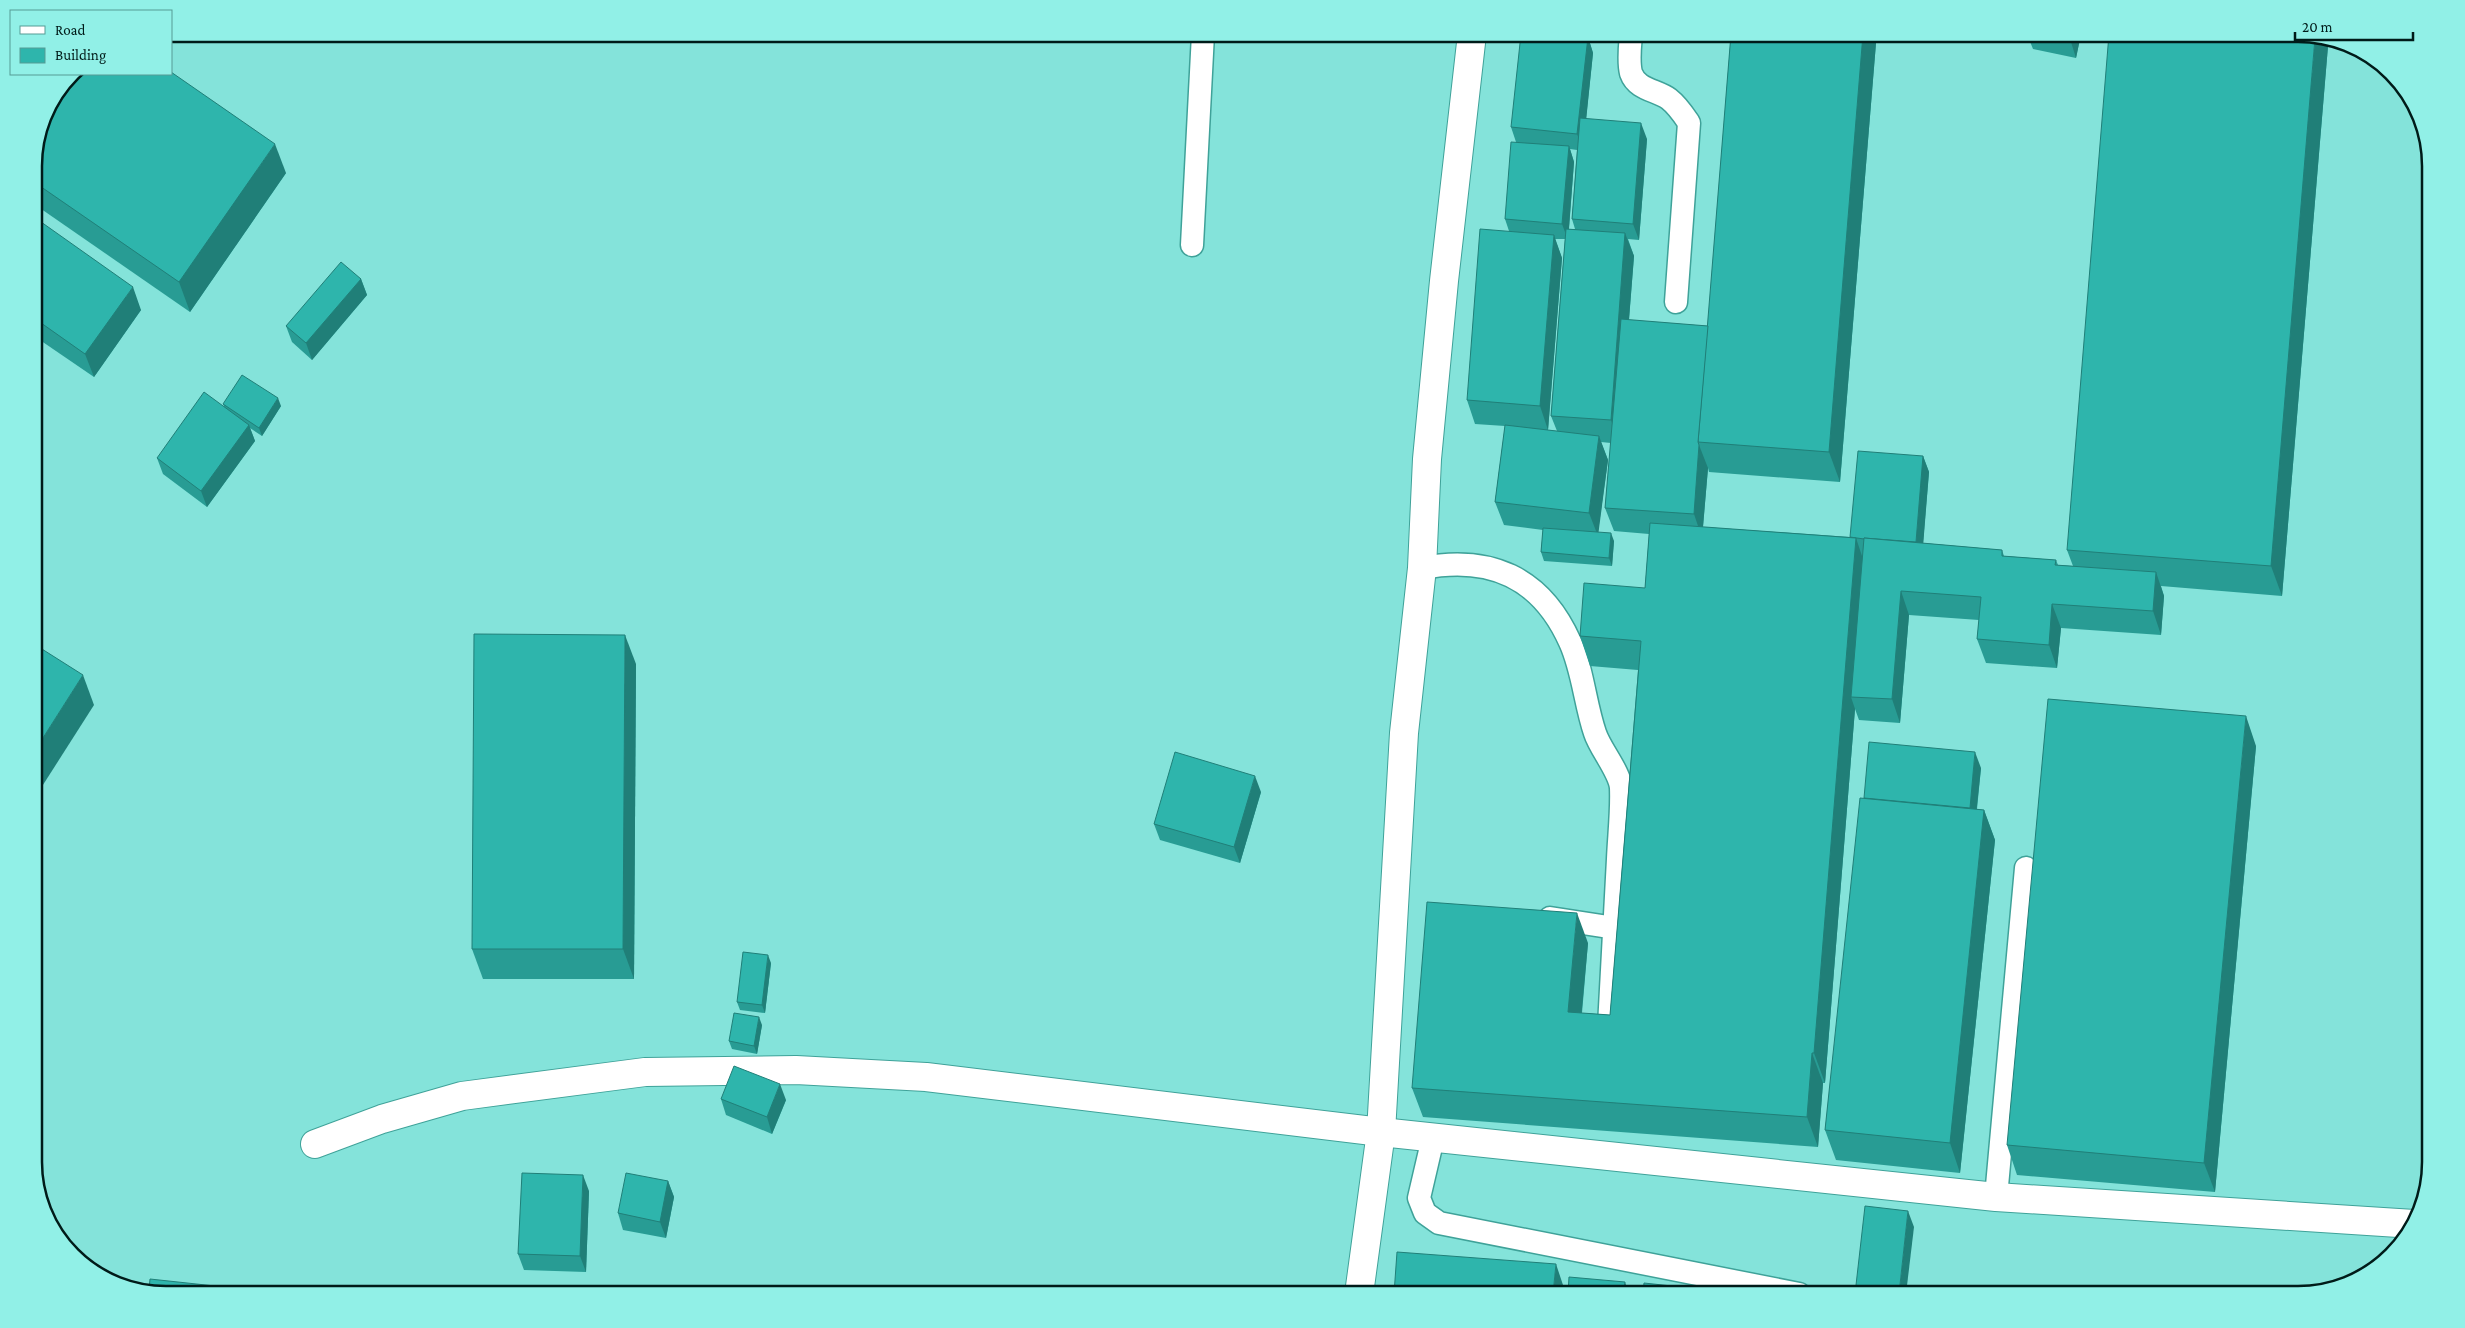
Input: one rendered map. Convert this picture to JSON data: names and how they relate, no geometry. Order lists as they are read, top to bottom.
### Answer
{
  "legend": ["Road", "Building"],
  "scale_bar": "20 m"
}
